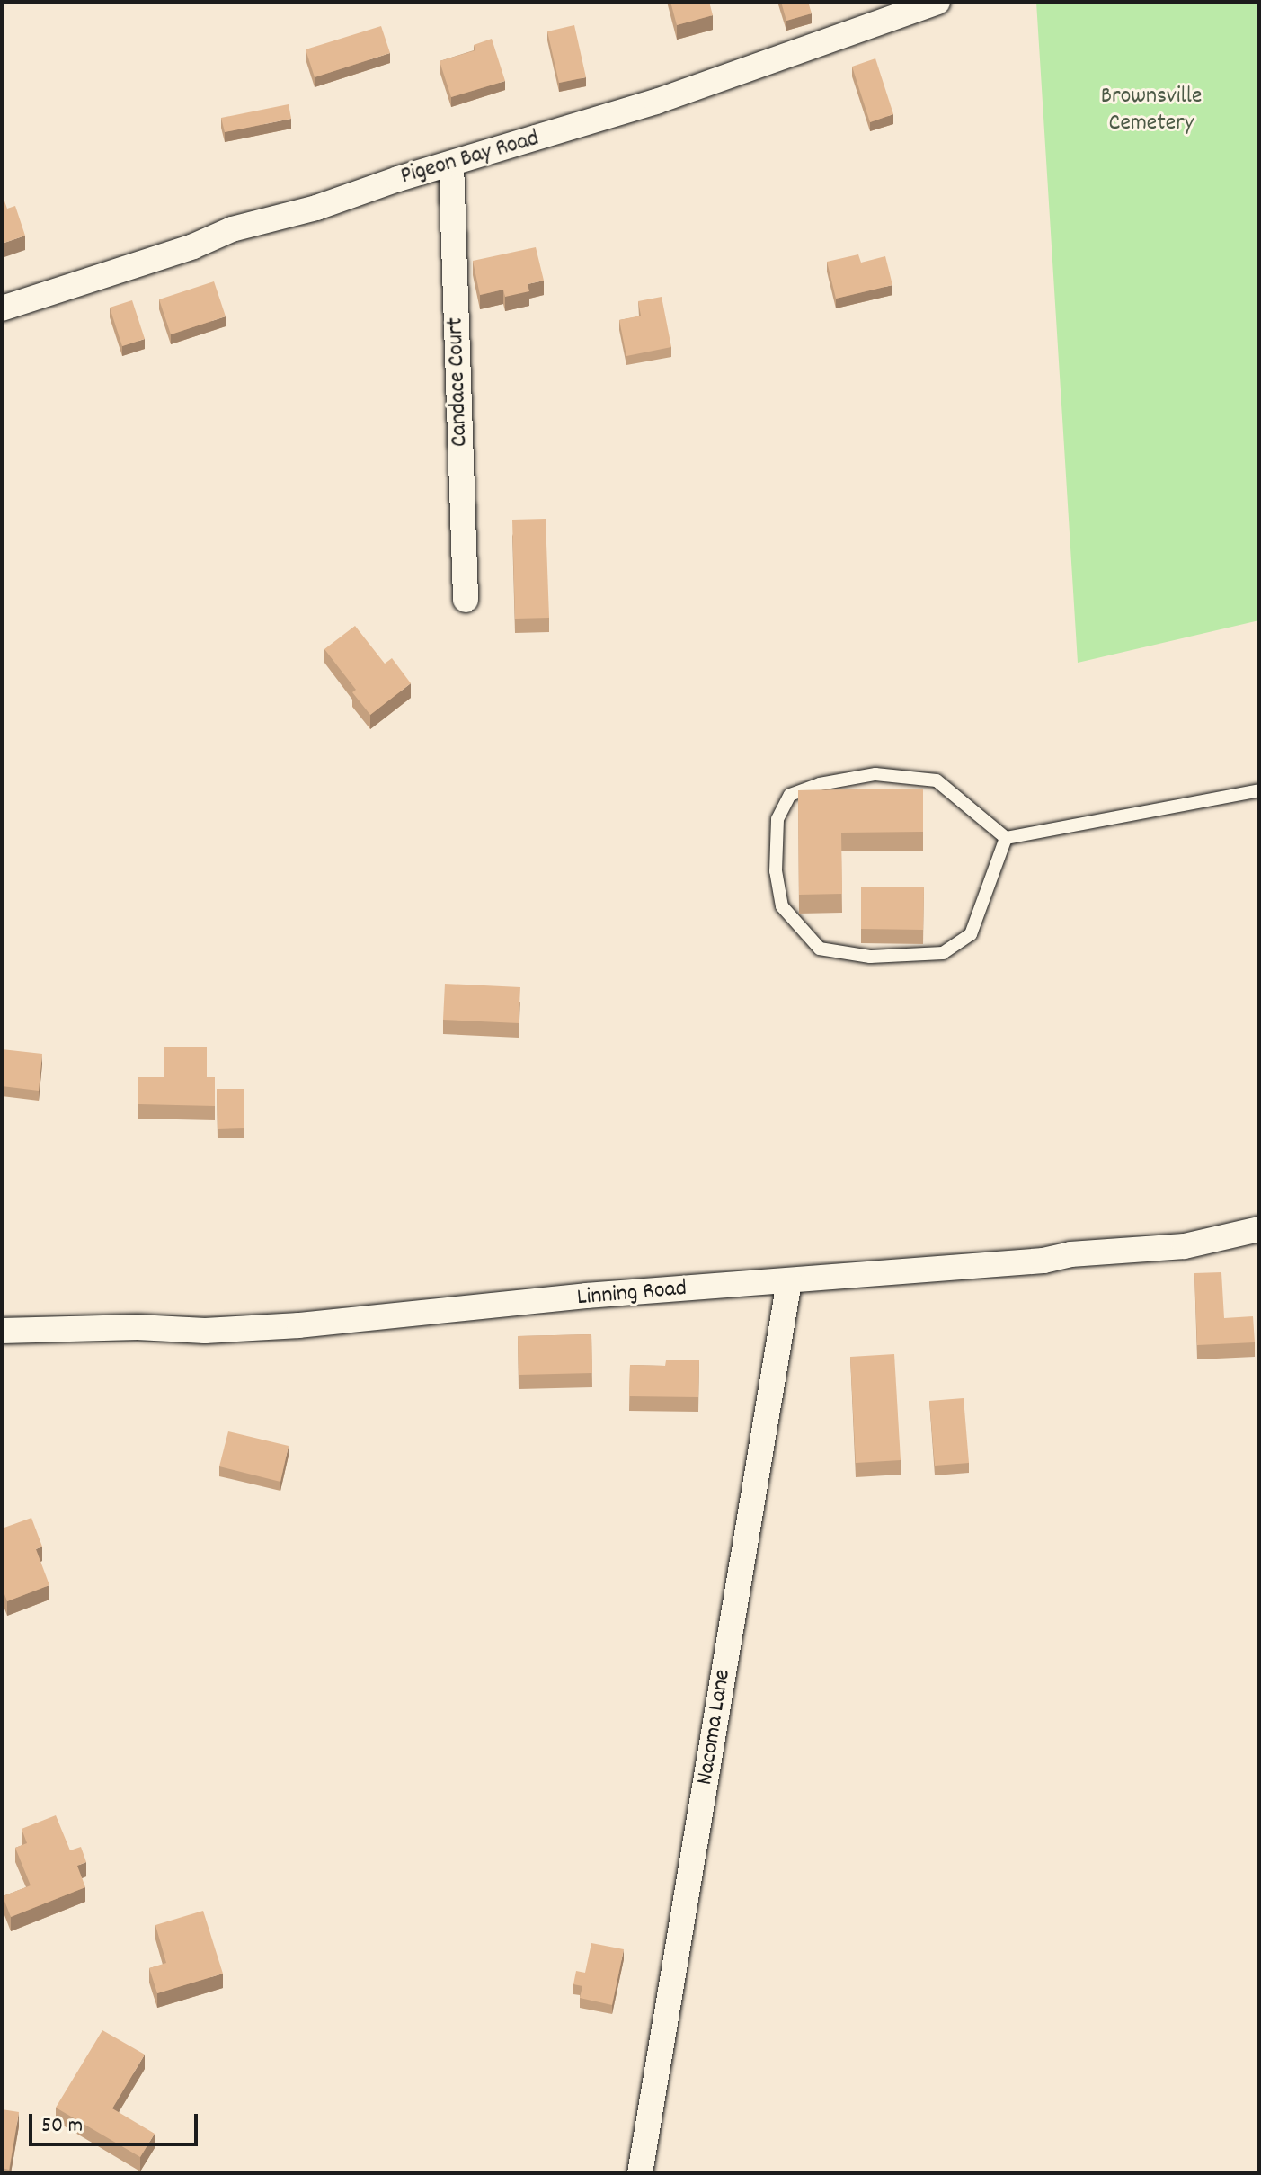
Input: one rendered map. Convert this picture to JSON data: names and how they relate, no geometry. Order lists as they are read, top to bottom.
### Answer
{
  "streets": {
    "street": [
      "Pigeon Bay Road",
      "Candace Court",
      "Linning Road",
      "Nacoma Lane"
    ]
  },
  "crossings": [
    ["Pigeon Bay Road", "Candace Court"],
    ["Linning Road", "Nacoma Lane"]
  ],
  "parks": ["Brownsville Cemetery"],
  "scale_bar": "50 m"
}
